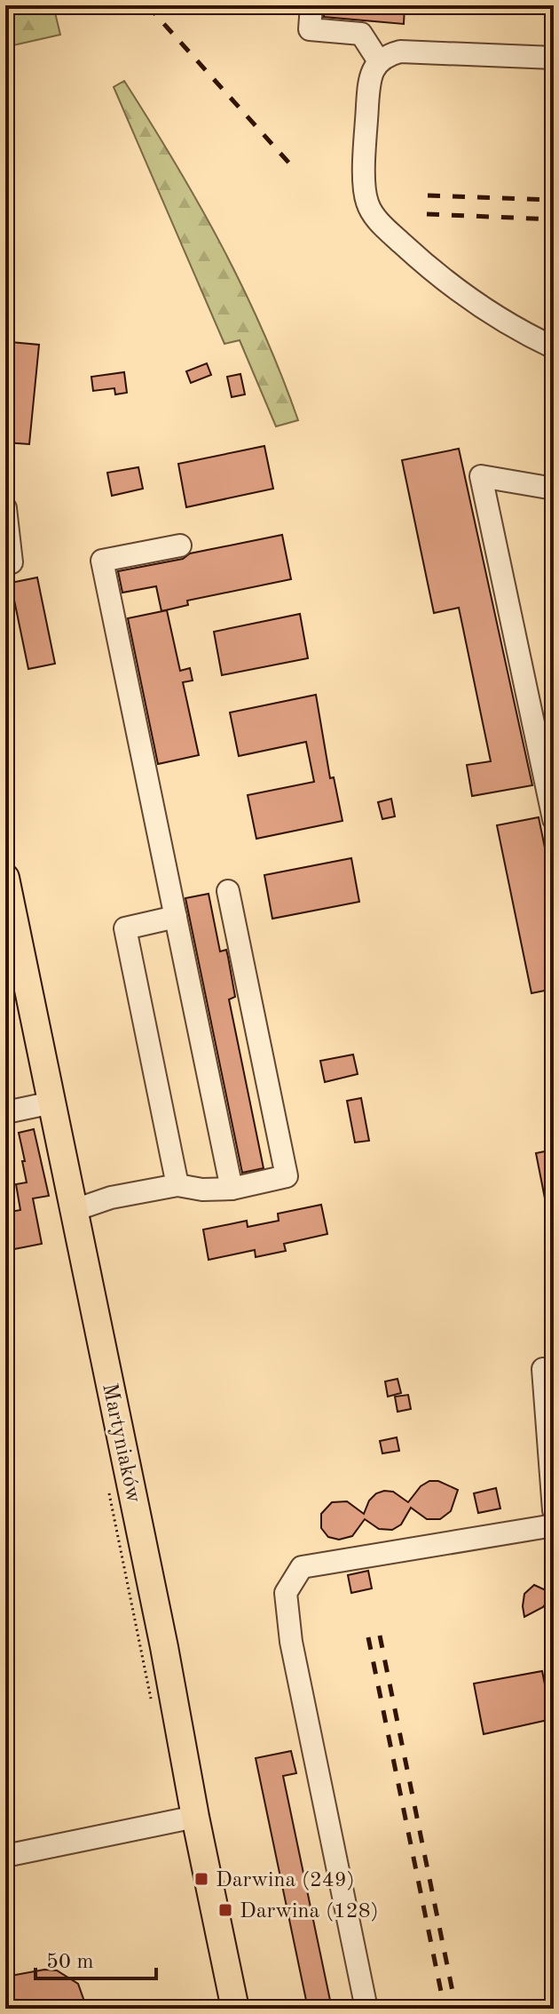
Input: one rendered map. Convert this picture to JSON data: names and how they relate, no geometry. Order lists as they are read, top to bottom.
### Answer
{
  "streets": {
    "main road": ["Martyniaków"]
  },
  "places": {
    "transit": ["Darwina (249)", "Darwina (128)"]
  },
  "scale_bar": "50 m"
}
